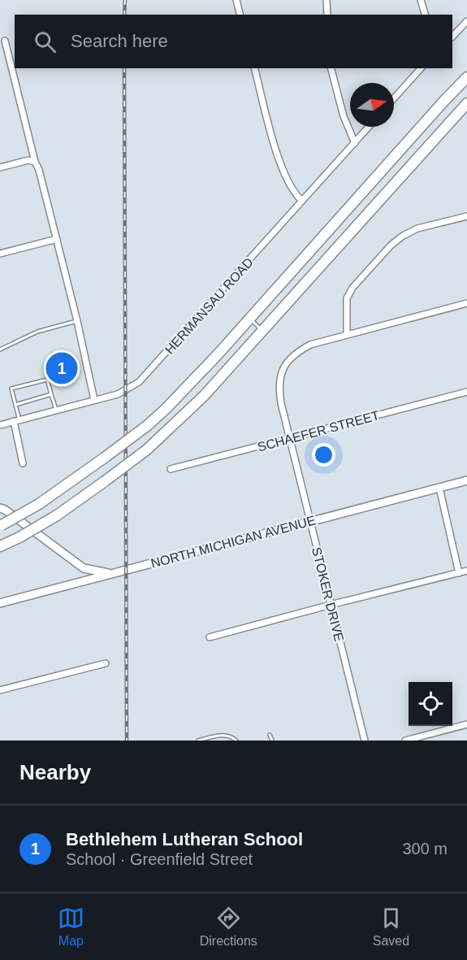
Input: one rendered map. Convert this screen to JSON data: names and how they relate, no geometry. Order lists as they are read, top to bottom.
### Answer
{
  "streets": {
    "street": [
      "HERMANSAU ROAD",
      "SCHAEFER STREET",
      "NORTH MICHIGAN AVENUE",
      "STOKER DRIVE"
    ]
  },
  "crossings": [
    ["SCHAEFER STREET", "STOKER DRIVE"],
    ["NORTH MICHIGAN AVENUE", "STOKER DRIVE"]
  ],
  "north": "right",
  "page": {
    "search": "Search here",
    "pins": "1",
    "heading": "Nearby",
    "list": [
      {
        "mark": "1",
        "name": "Bethlehem Lutheran School",
        "note": "School · Greenfield Street",
        "value": "300 m"
      }
    ],
    "nav": ["Map", "Directions", "Saved"]
  }
}
